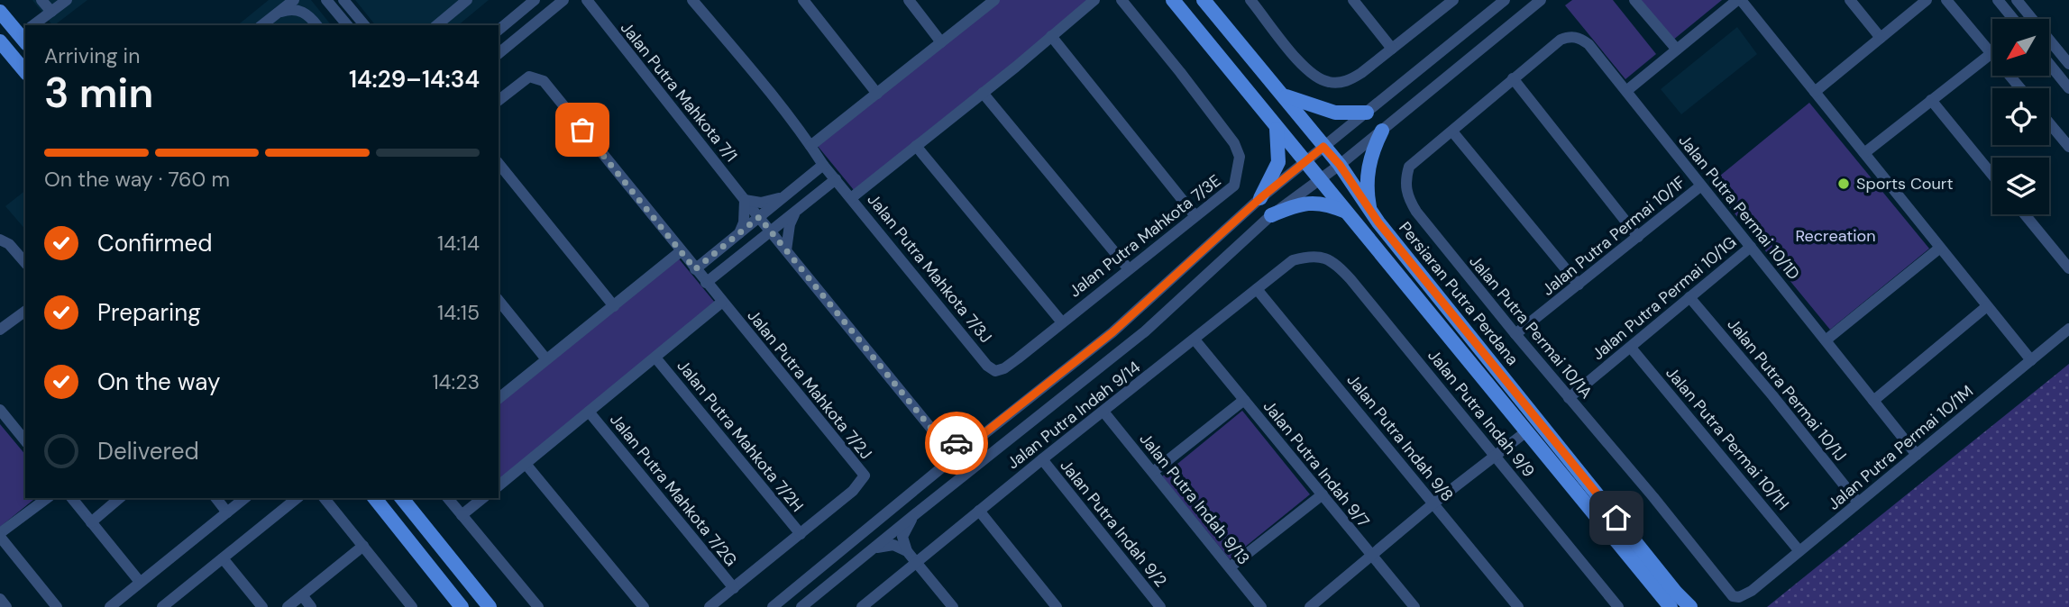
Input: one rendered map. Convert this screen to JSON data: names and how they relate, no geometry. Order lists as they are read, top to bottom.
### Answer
{
  "streets": {
    "main road": ["Persiaran Putra Perdana"],
    "street": [
      "Jalan Putra Mahkota 7/1",
      "Jalan Putra Permai 10/1D",
      "Jalan Putra Mahkota 7/3E",
      "Jalan Putra Permai 10/1F",
      "Jalan Putra Mahkota 7/3J",
      "Jalan Putra Permai 10/1G",
      "Jalan Putra Permai 10/1A",
      "Jalan Putra Mahkota 7/2J",
      "Jalan Putra Permai 10/1J",
      "Jalan Putra Indah 9/9",
      "Jalan Putra Indah 9/14",
      "Jalan Putra Mahkota 7/2H",
      "Jalan Putra Indah 9/8",
      "Jalan Putra Permai 10/1H",
      "Jalan Putra Permai 10/1M",
      "Jalan Putra Indah 9/7",
      "Jalan Putra Mahkota 7/2G",
      "Jalan Putra Indah 9/13",
      "Jalan Putra Indah 9/2"
    ]
  },
  "crossings": [
    ["Jalan Putra Permai 10/1D", "Jalan Putra Permai 10/1F"],
    ["Jalan Putra Permai 10/1D", "Jalan Putra Permai 10/1G"],
    ["Jalan Putra Permai 10/1D", "Jalan Putra Permai 10/1A"],
    ["Jalan Putra Permai 10/1D", "Jalan Putra Permai 10/1M"],
    ["Jalan Putra Mahkota 7/3E", "Jalan Putra Mahkota 7/3J"],
    ["Jalan Putra Permai 10/1F", "Jalan Putra Permai 10/1A"],
    ["Jalan Putra Permai 10/1G", "Jalan Putra Permai 10/1A"],
    ["Jalan Putra Permai 10/1G", "Jalan Putra Permai 10/1J"],
    ["Jalan Putra Permai 10/1G", "Jalan Putra Permai 10/1H"],
    ["Jalan Putra Permai 10/1A", "Jalan Putra Permai 10/1M"],
    ["Jalan Putra Mahkota 7/2J", "Jalan Putra Mahkota 7/2H"],
    ["Jalan Putra Permai 10/1J", "Jalan Putra Permai 10/1M"],
    ["Jalan Putra Indah 9/9", "Jalan Putra Indah 9/14"],
    ["Jalan Putra Indah 9/14", "Jalan Putra Indah 9/8"],
    ["Jalan Putra Indah 9/14", "Jalan Putra Indah 9/7"],
    ["Jalan Putra Indah 9/14", "Jalan Putra Indah 9/13"],
    ["Jalan Putra Indah 9/14", "Jalan Putra Indah 9/2"],
    ["Jalan Putra Permai 10/1H", "Jalan Putra Permai 10/1M"]
  ],
  "parks": ["Recreation"],
  "places": ["Sports Court"],
  "north": "bottom left",
  "page": {
    "heading": ["3 min", "Arriving in", "14:29–14:34"],
    "bar": "On the way · 760 m",
    "list": [
      ["Confirmed", "14:14"],
      ["Preparing", "14:15"],
      ["On the way", "14:23"],
      "Delivered"
    ]
  }
}
